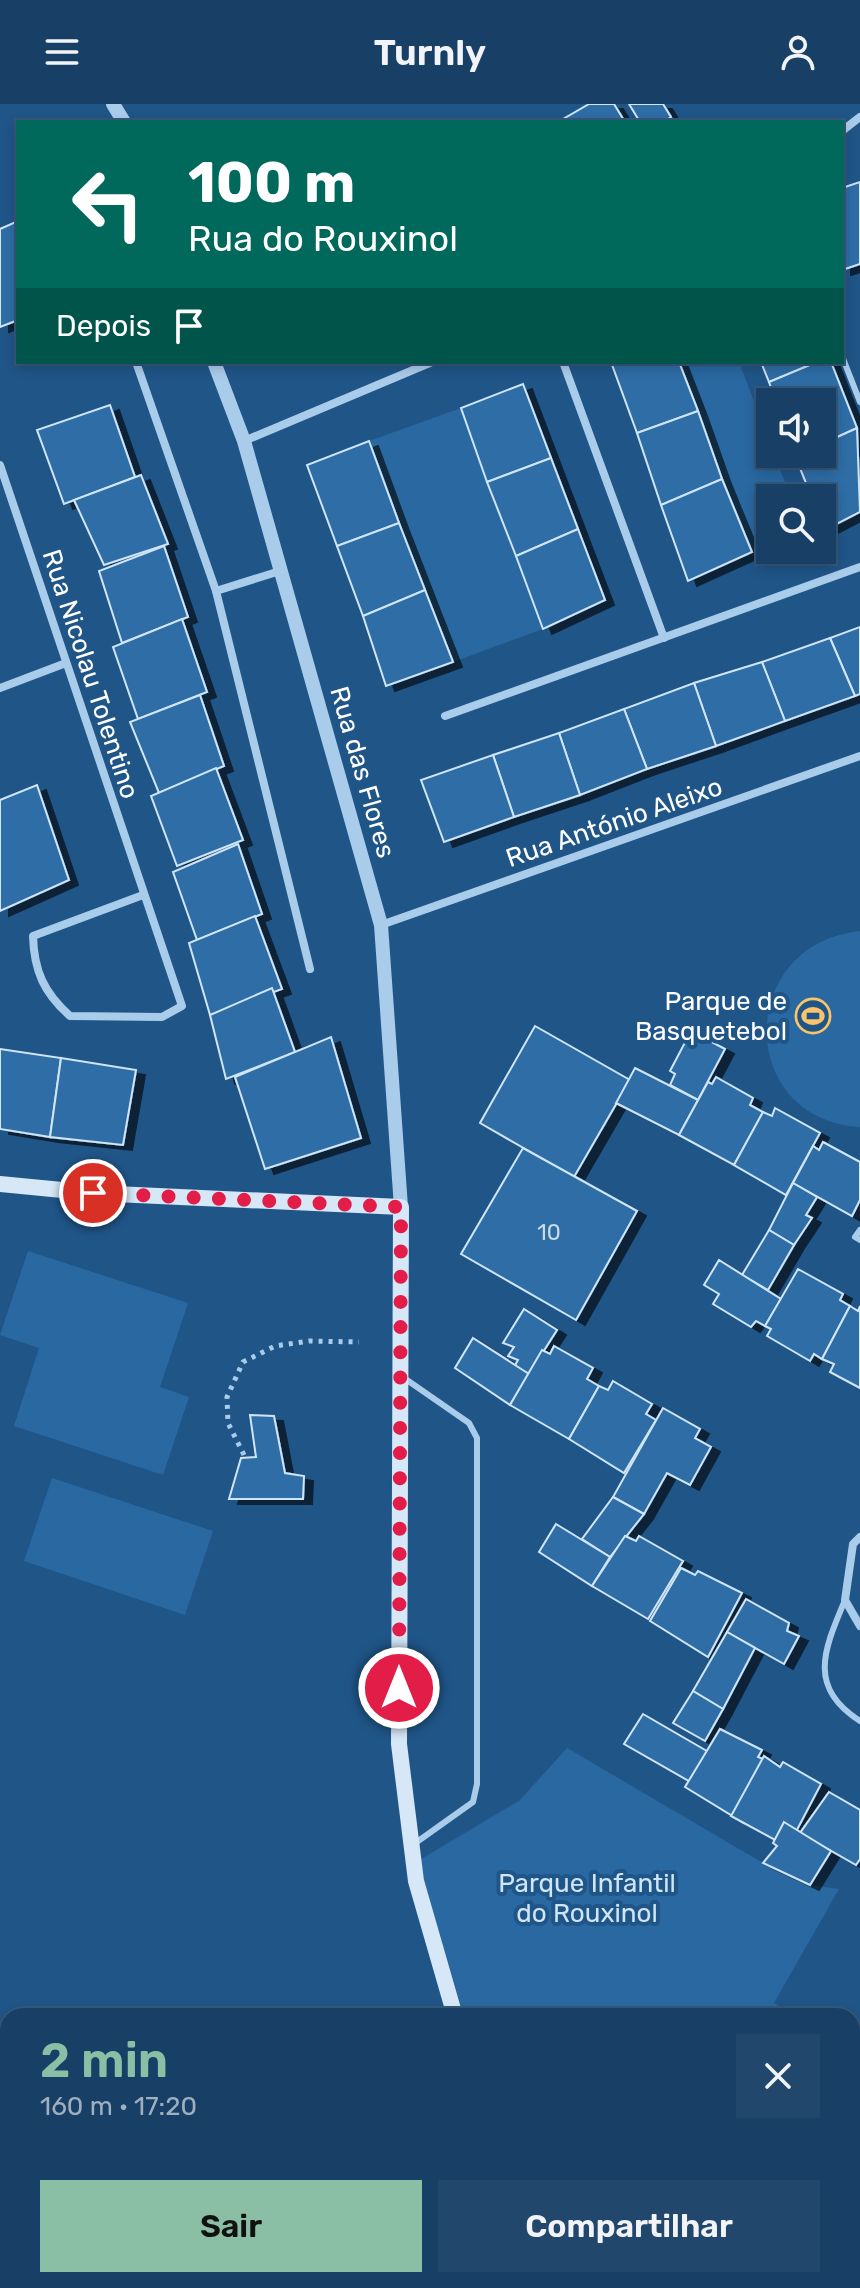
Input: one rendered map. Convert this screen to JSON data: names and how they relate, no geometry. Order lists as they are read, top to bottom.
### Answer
{
  "streets": {
    "street": ["Rua Nicolau Tolentino", "Rua das Flores", "Rua António Aleixo"]
  },
  "crossings": [
    ["Rua das Flores", "Rua António Aleixo"]
  ],
  "parks": ["Parque Infantil do Rouxinol"],
  "places": {
    "sports": ["Parque de Basquetebol"]
  },
  "house_numbers": ["10"],
  "page": {
    "header": "Turnly",
    "turn": ["100 m", "Rua do Rouxinol"],
    "then": "Depois",
    "heading": ["2 min", "160 m · 17:20"],
    "buttons": ["Sair", "Compartilhar"]
  }
}
